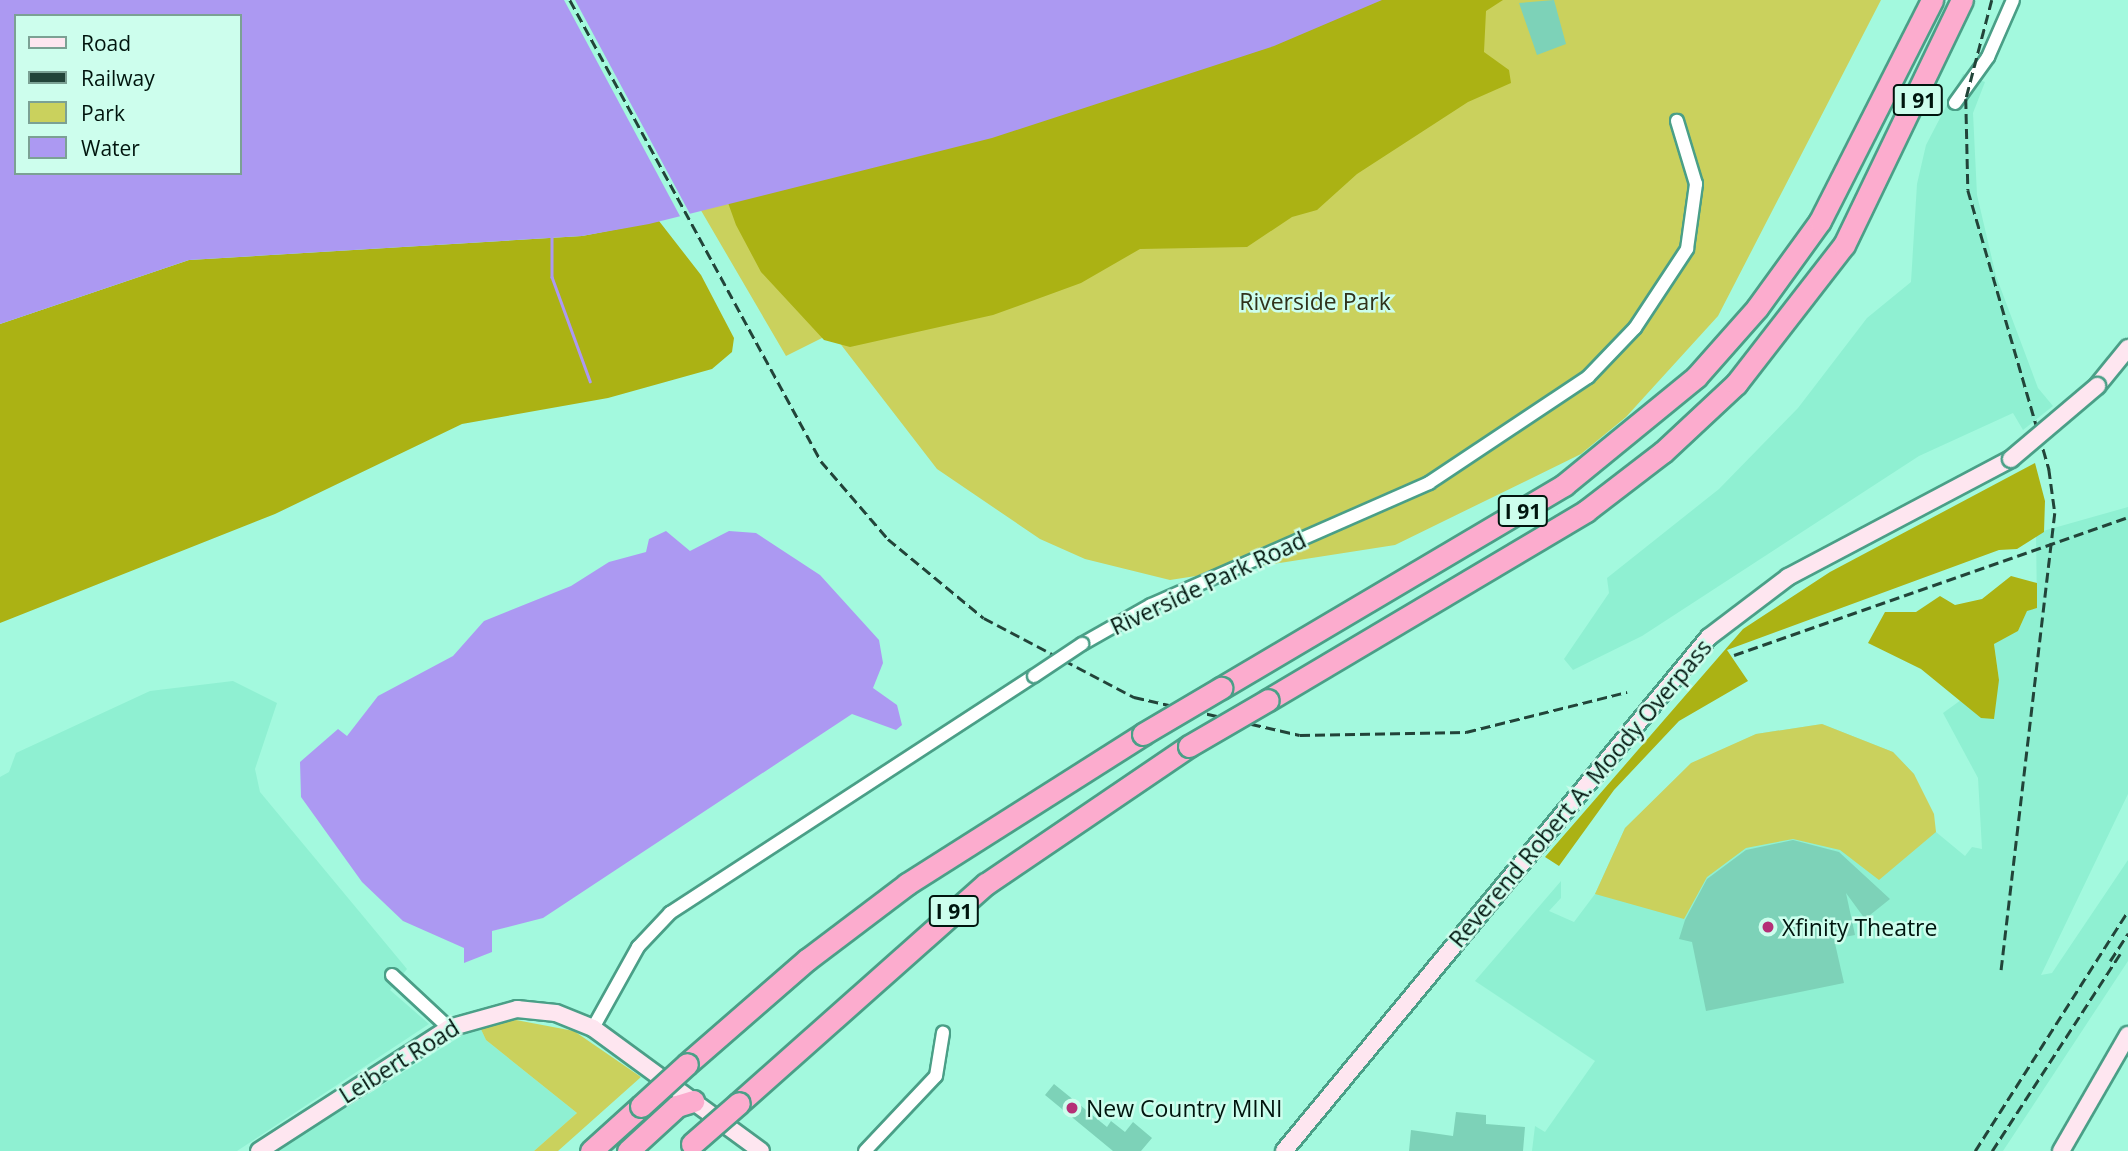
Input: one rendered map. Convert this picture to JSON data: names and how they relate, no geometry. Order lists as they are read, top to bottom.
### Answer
{
  "streets": {
    "highway": ["I 91"],
    "main road": ["Reverend Robert A. Moody Overpass", "Leibert Road"],
    "street": ["Riverside Park Road"]
  },
  "crossings": [
    ["Riverside Park Road", "Leibert Road"]
  ],
  "parks": ["Riverside Park"],
  "places": ["Xfinity Theatre", "New Country MINI"],
  "legend": [
    "Road",
    "Railway",
    "Park",
    "Water"
  ]
}
